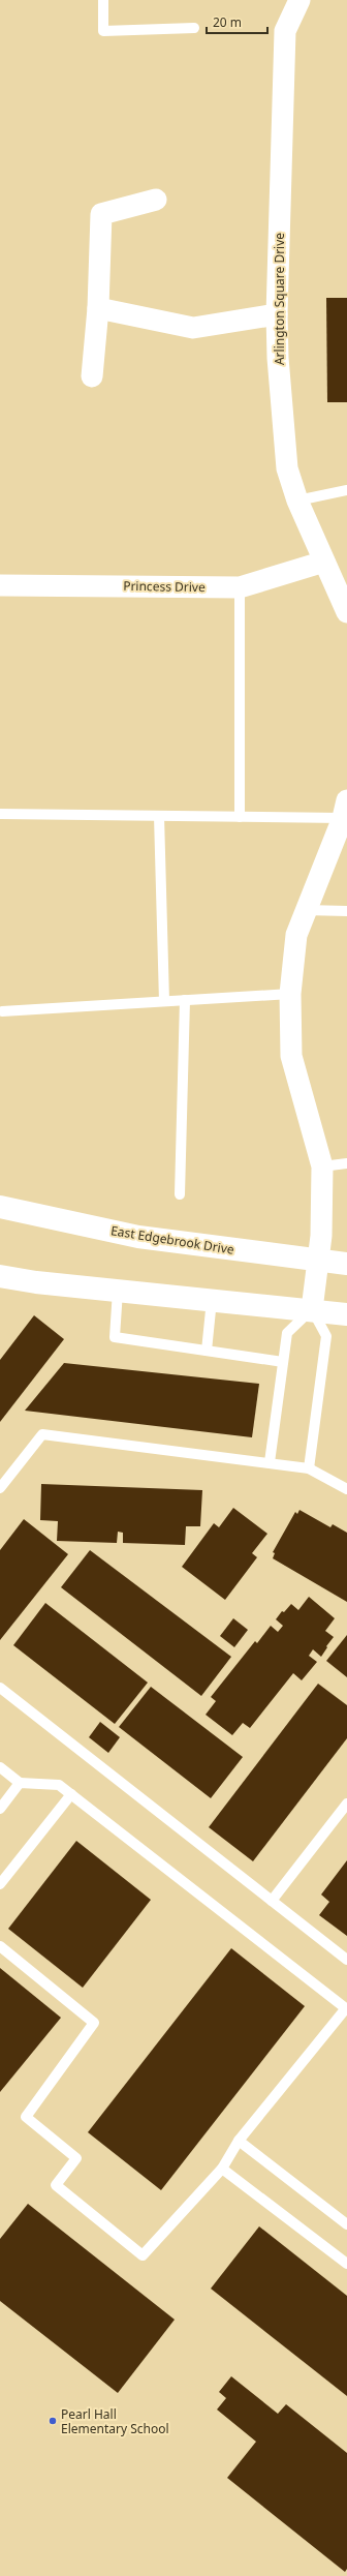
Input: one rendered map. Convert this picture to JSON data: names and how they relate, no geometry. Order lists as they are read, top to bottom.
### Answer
{
  "streets": {
    "main road": ["East Edgebrook Drive"],
    "street": ["Arlington Square Drive", "Princess Drive"]
  },
  "crossings": [
    ["Arlington Square Drive", "Princess Drive"]
  ],
  "places": ["Pearl Hall Elementary School"],
  "scale_bar": "20 m"
}
